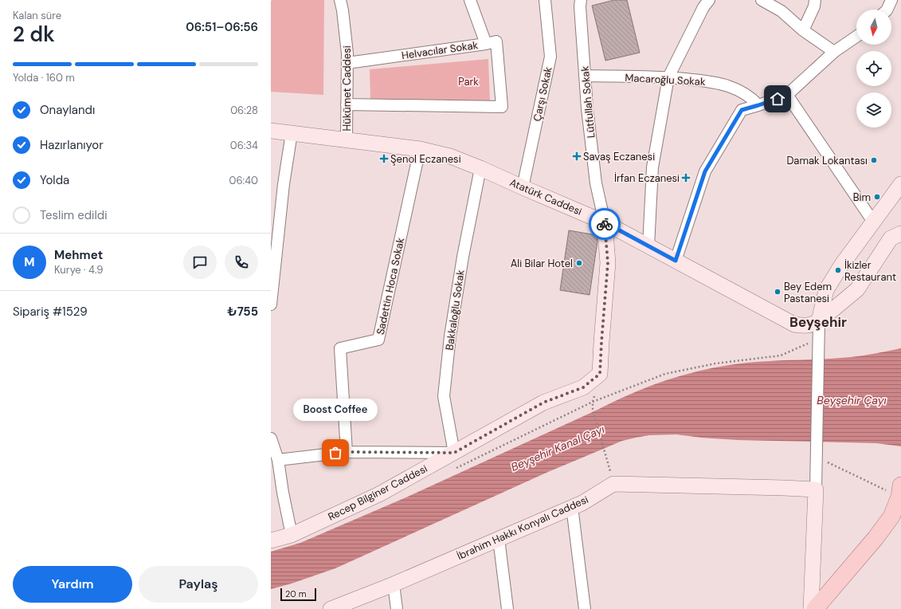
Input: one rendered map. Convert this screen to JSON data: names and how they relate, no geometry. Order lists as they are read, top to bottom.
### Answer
{
  "streets": {
    "street": [
      "Helvacılar Sokak",
      "Macaroğlu Sokak",
      "Hükümet Caddesi",
      "Çarşı Sokak",
      "Lütfullah Sokak",
      "Atatürk Caddesi",
      "Sadettin Hoca Sokak",
      "Bakkaloğlu Sokak",
      "Recep Bilginer Caddesi",
      "İbrahim Hakkı Konyalı Caddesi"
    ]
  },
  "crossings": [
    ["Helvacılar Sokak", "Hükümet Caddesi"],
    ["Macaroğlu Sokak", "Lütfullah Sokak"],
    ["Hükümet Caddesi", "Atatürk Caddesi"],
    ["Çarşı Sokak", "Atatürk Caddesi"],
    ["Lütfullah Sokak", "Atatürk Caddesi"],
    ["Lütfullah Sokak", "Recep Bilginer Caddesi"],
    ["Atatürk Caddesi", "Sadettin Hoca Sokak"],
    ["Atatürk Caddesi", "Bakkaloğlu Sokak"],
    ["Atatürk Caddesi", "Recep Bilginer Caddesi"],
    ["Bakkaloğlu Sokak", "Recep Bilginer Caddesi"]
  ],
  "districts": ["Beyşehir"],
  "water": ["Beyşehir Çayı", "Beyşehir Kanal Çayı"],
  "parks": ["Park"],
  "places": {
    "health": ["Savaş Eczanesi", "Şenol Eczanesi", "İrfan Eczanesi"],
    "other": [
      "Damak Lokantası",
      "Bim",
      "Ali Bilar Hotel",
      "İkizler Restaurant",
      "Bey Edem Pastanesi",
      "Boost Coffee"
    ]
  },
  "scale_bar": "20 m",
  "north": "bottom",
  "page": {
    "heading": ["2 dk", "Kalan süre", "06:51–06:56"],
    "panel": [
      "Mehmet",
      "Kurye · 4.9",
      "Sipariş #1529",
      "₺755"
    ],
    "bar": "Yolda · 160 m",
    "list": [
      ["Onaylandı", "06:28"],
      ["Hazırlanıyor", "06:34"],
      ["Yolda", "06:40"],
      "Teslim edildi"
    ],
    "round": "M",
    "bubble": "Boost Coffee",
    "buttons": ["Yardım", "Paylaş"],
    "scale": "20 m"
  }
}
